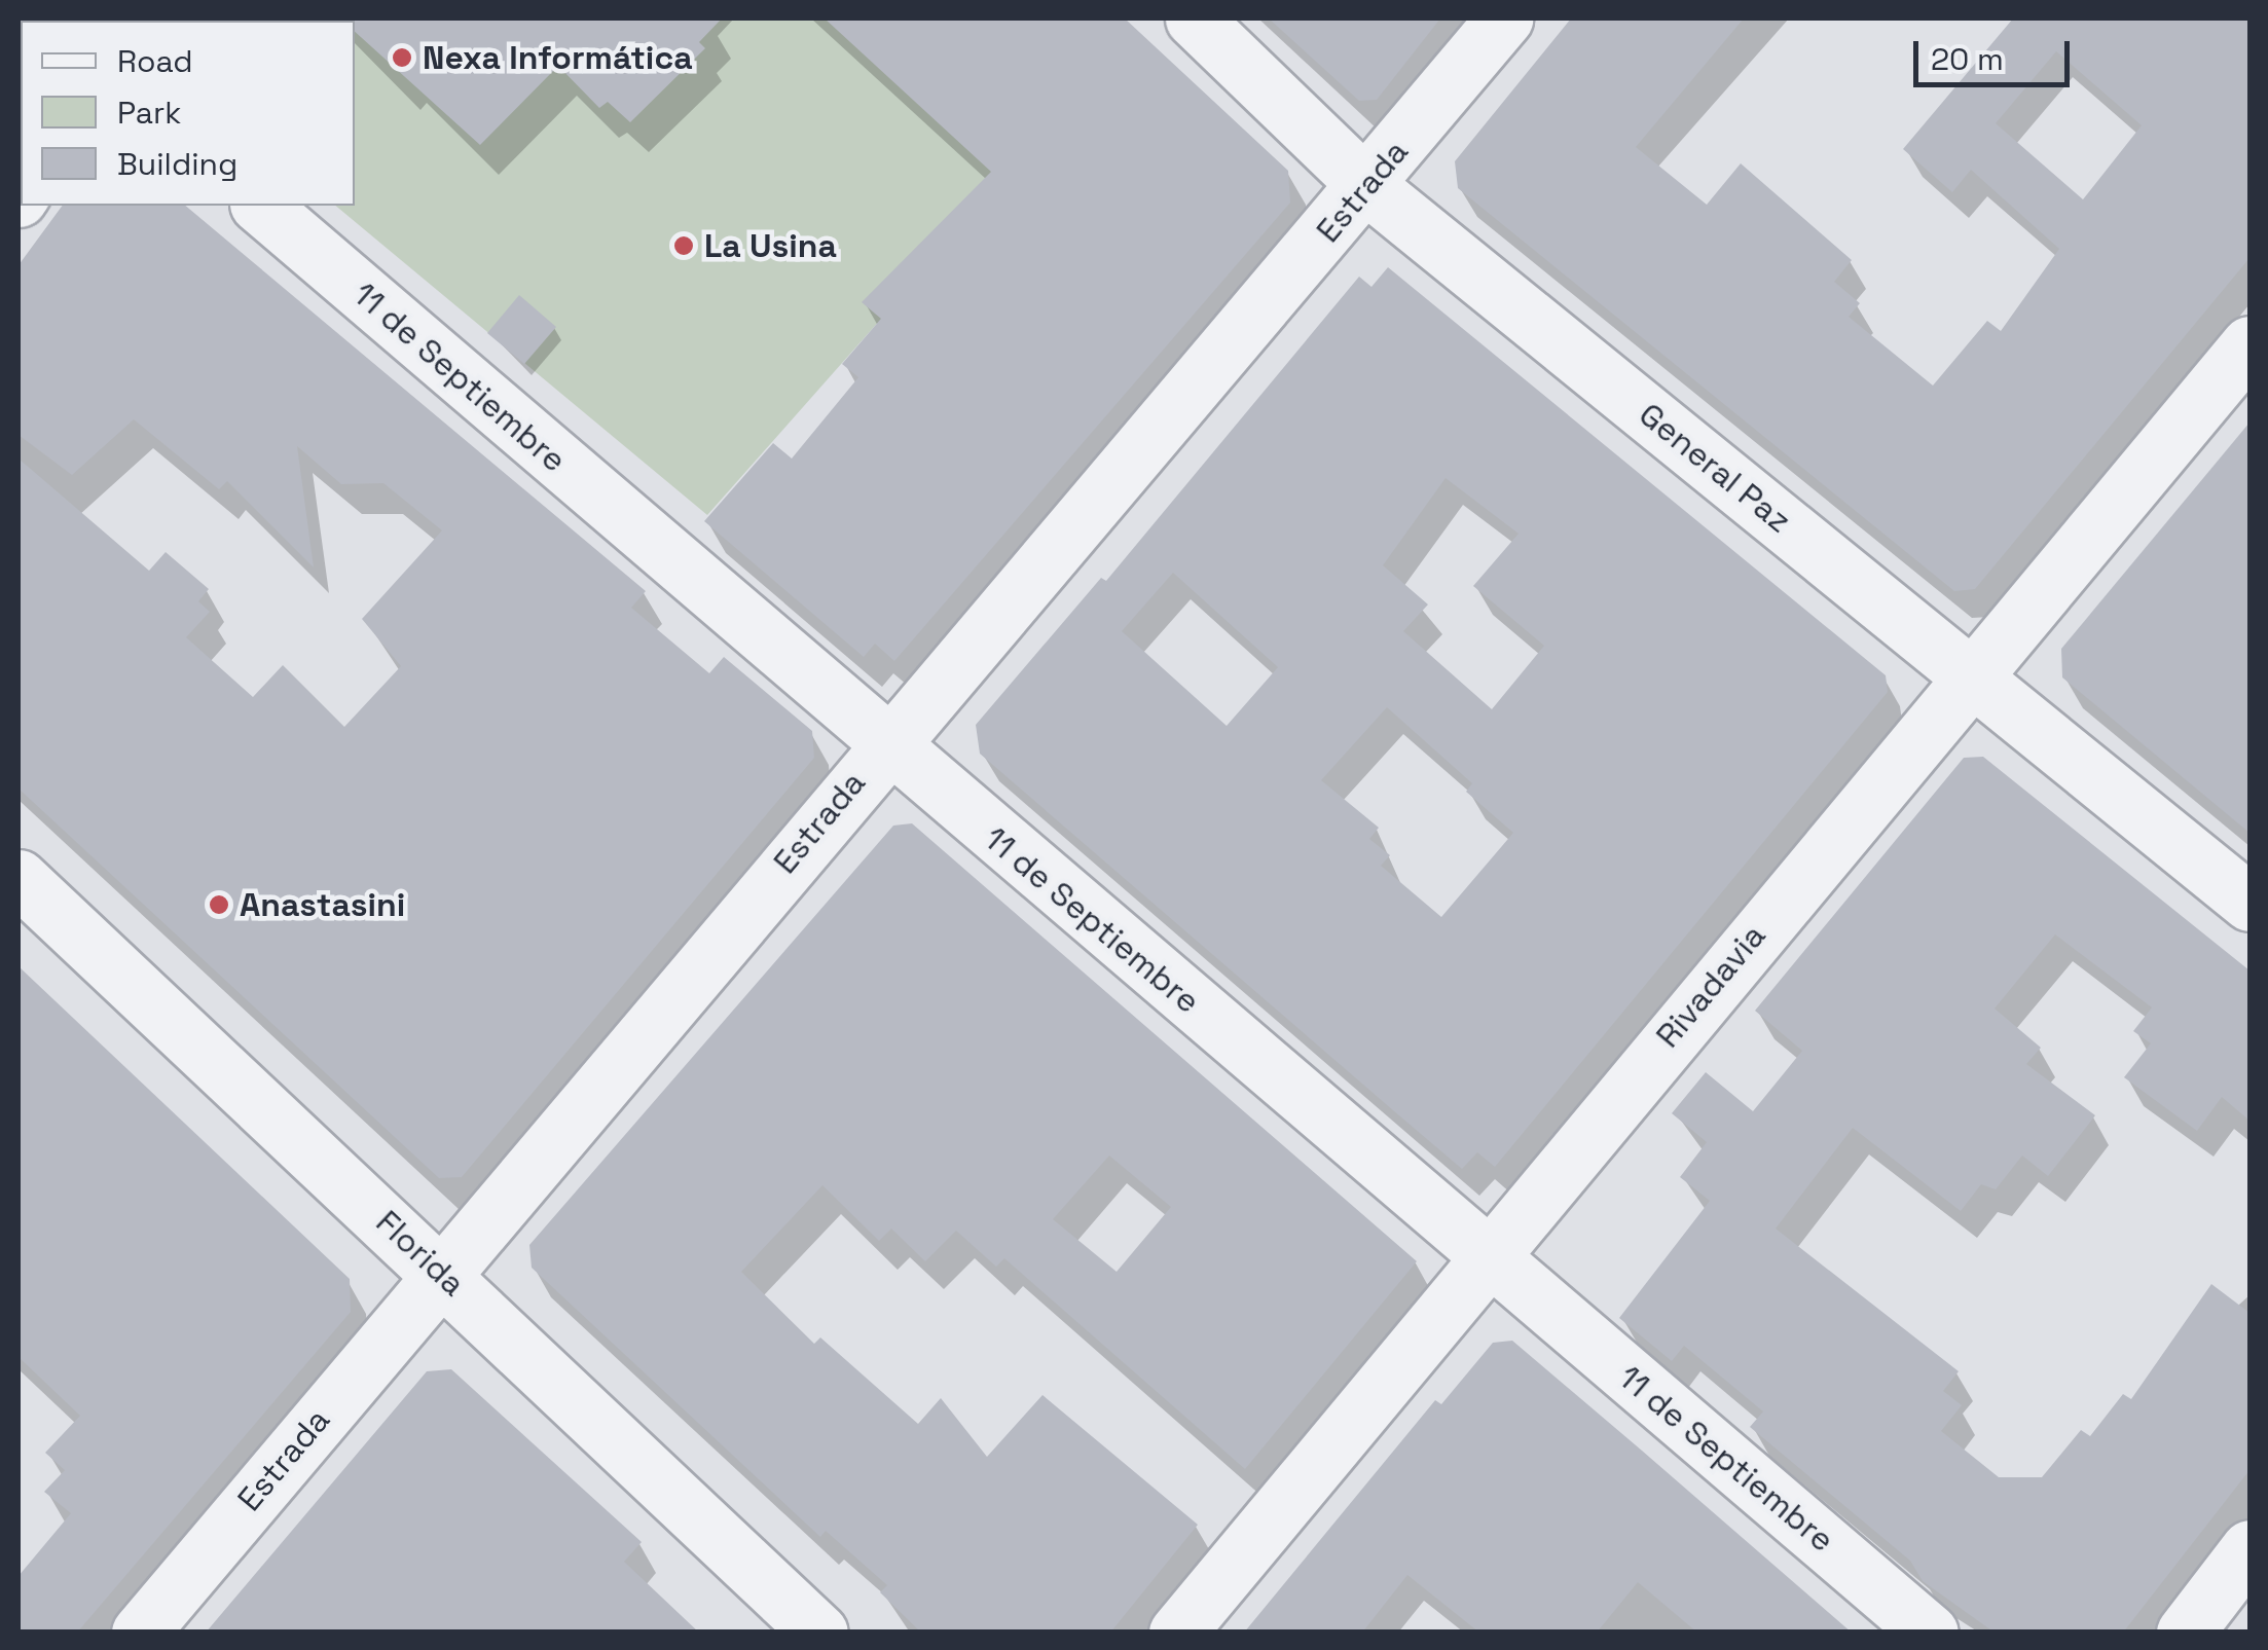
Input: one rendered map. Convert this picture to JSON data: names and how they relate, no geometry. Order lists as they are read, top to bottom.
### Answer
{
  "streets": {
    "street": [
      "Estrada",
      "11 de Septiembre",
      "General Paz",
      "Rivadavia",
      "Florida"
    ]
  },
  "crossings": [
    ["Estrada", "11 de Septiembre"],
    ["Estrada", "General Paz"],
    ["Estrada", "Florida"],
    ["11 de Septiembre", "Rivadavia"],
    ["General Paz", "Rivadavia"]
  ],
  "places": ["Nexa Informática", "La Usina", "Anastasini"],
  "legend": ["Road", "Park", "Building"],
  "scale_bar": "20 m"
}
